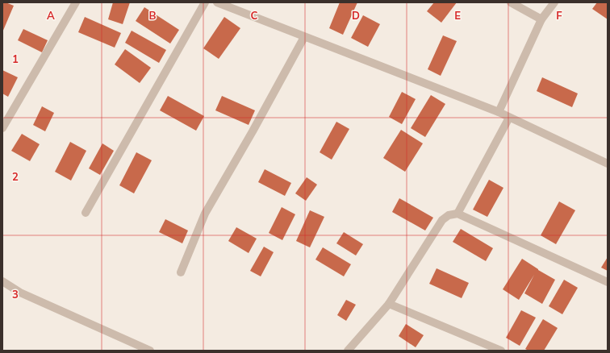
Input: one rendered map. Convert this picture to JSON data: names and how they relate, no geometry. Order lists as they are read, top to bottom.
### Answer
{
  "grid": {
    "columns": [
      "A",
      "B",
      "C",
      "D",
      "E",
      "F"
    ],
    "rows": ["1", "2", "3"]
  }
}
